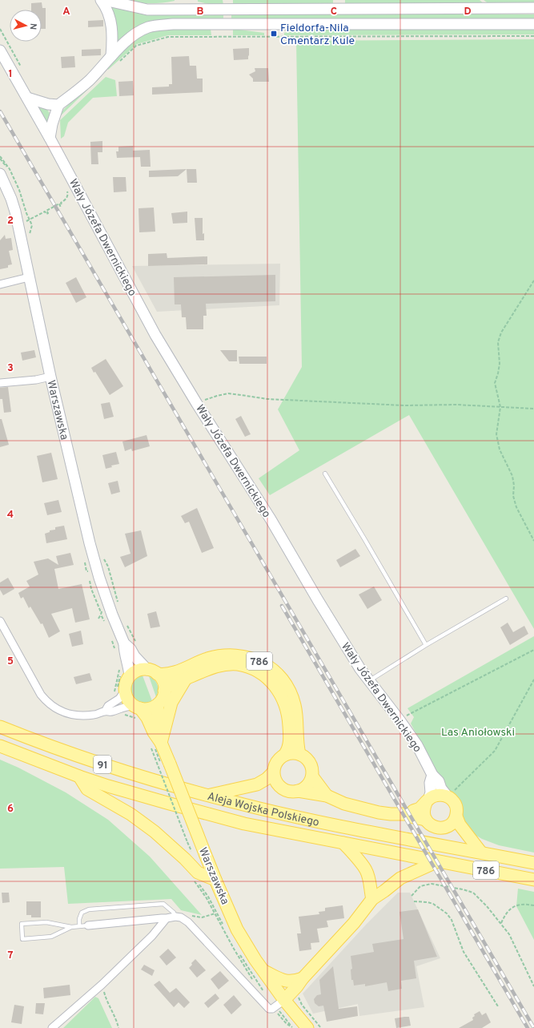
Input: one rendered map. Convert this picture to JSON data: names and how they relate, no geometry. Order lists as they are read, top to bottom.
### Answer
{
  "streets": {
    "main road": [
      "Warszawska",
      "786",
      "91",
      "Aleja Wojska Polskiego"
    ],
    "street": ["Wały Józefa Dwernickiego"]
  },
  "crossings": [
    ["Warszawska", "786"]
  ],
  "parks": ["Las Aniołowski"],
  "places": {
    "transit": ["Fieldorfa-Nila Cmentarz Kule"]
  },
  "north": "right",
  "grid": {
    "columns": [
      "A",
      "B",
      "C",
      "D"
    ],
    "rows": [
      "1",
      "2",
      "3",
      "4",
      "5",
      "6",
      "7"
    ]
  }
}
